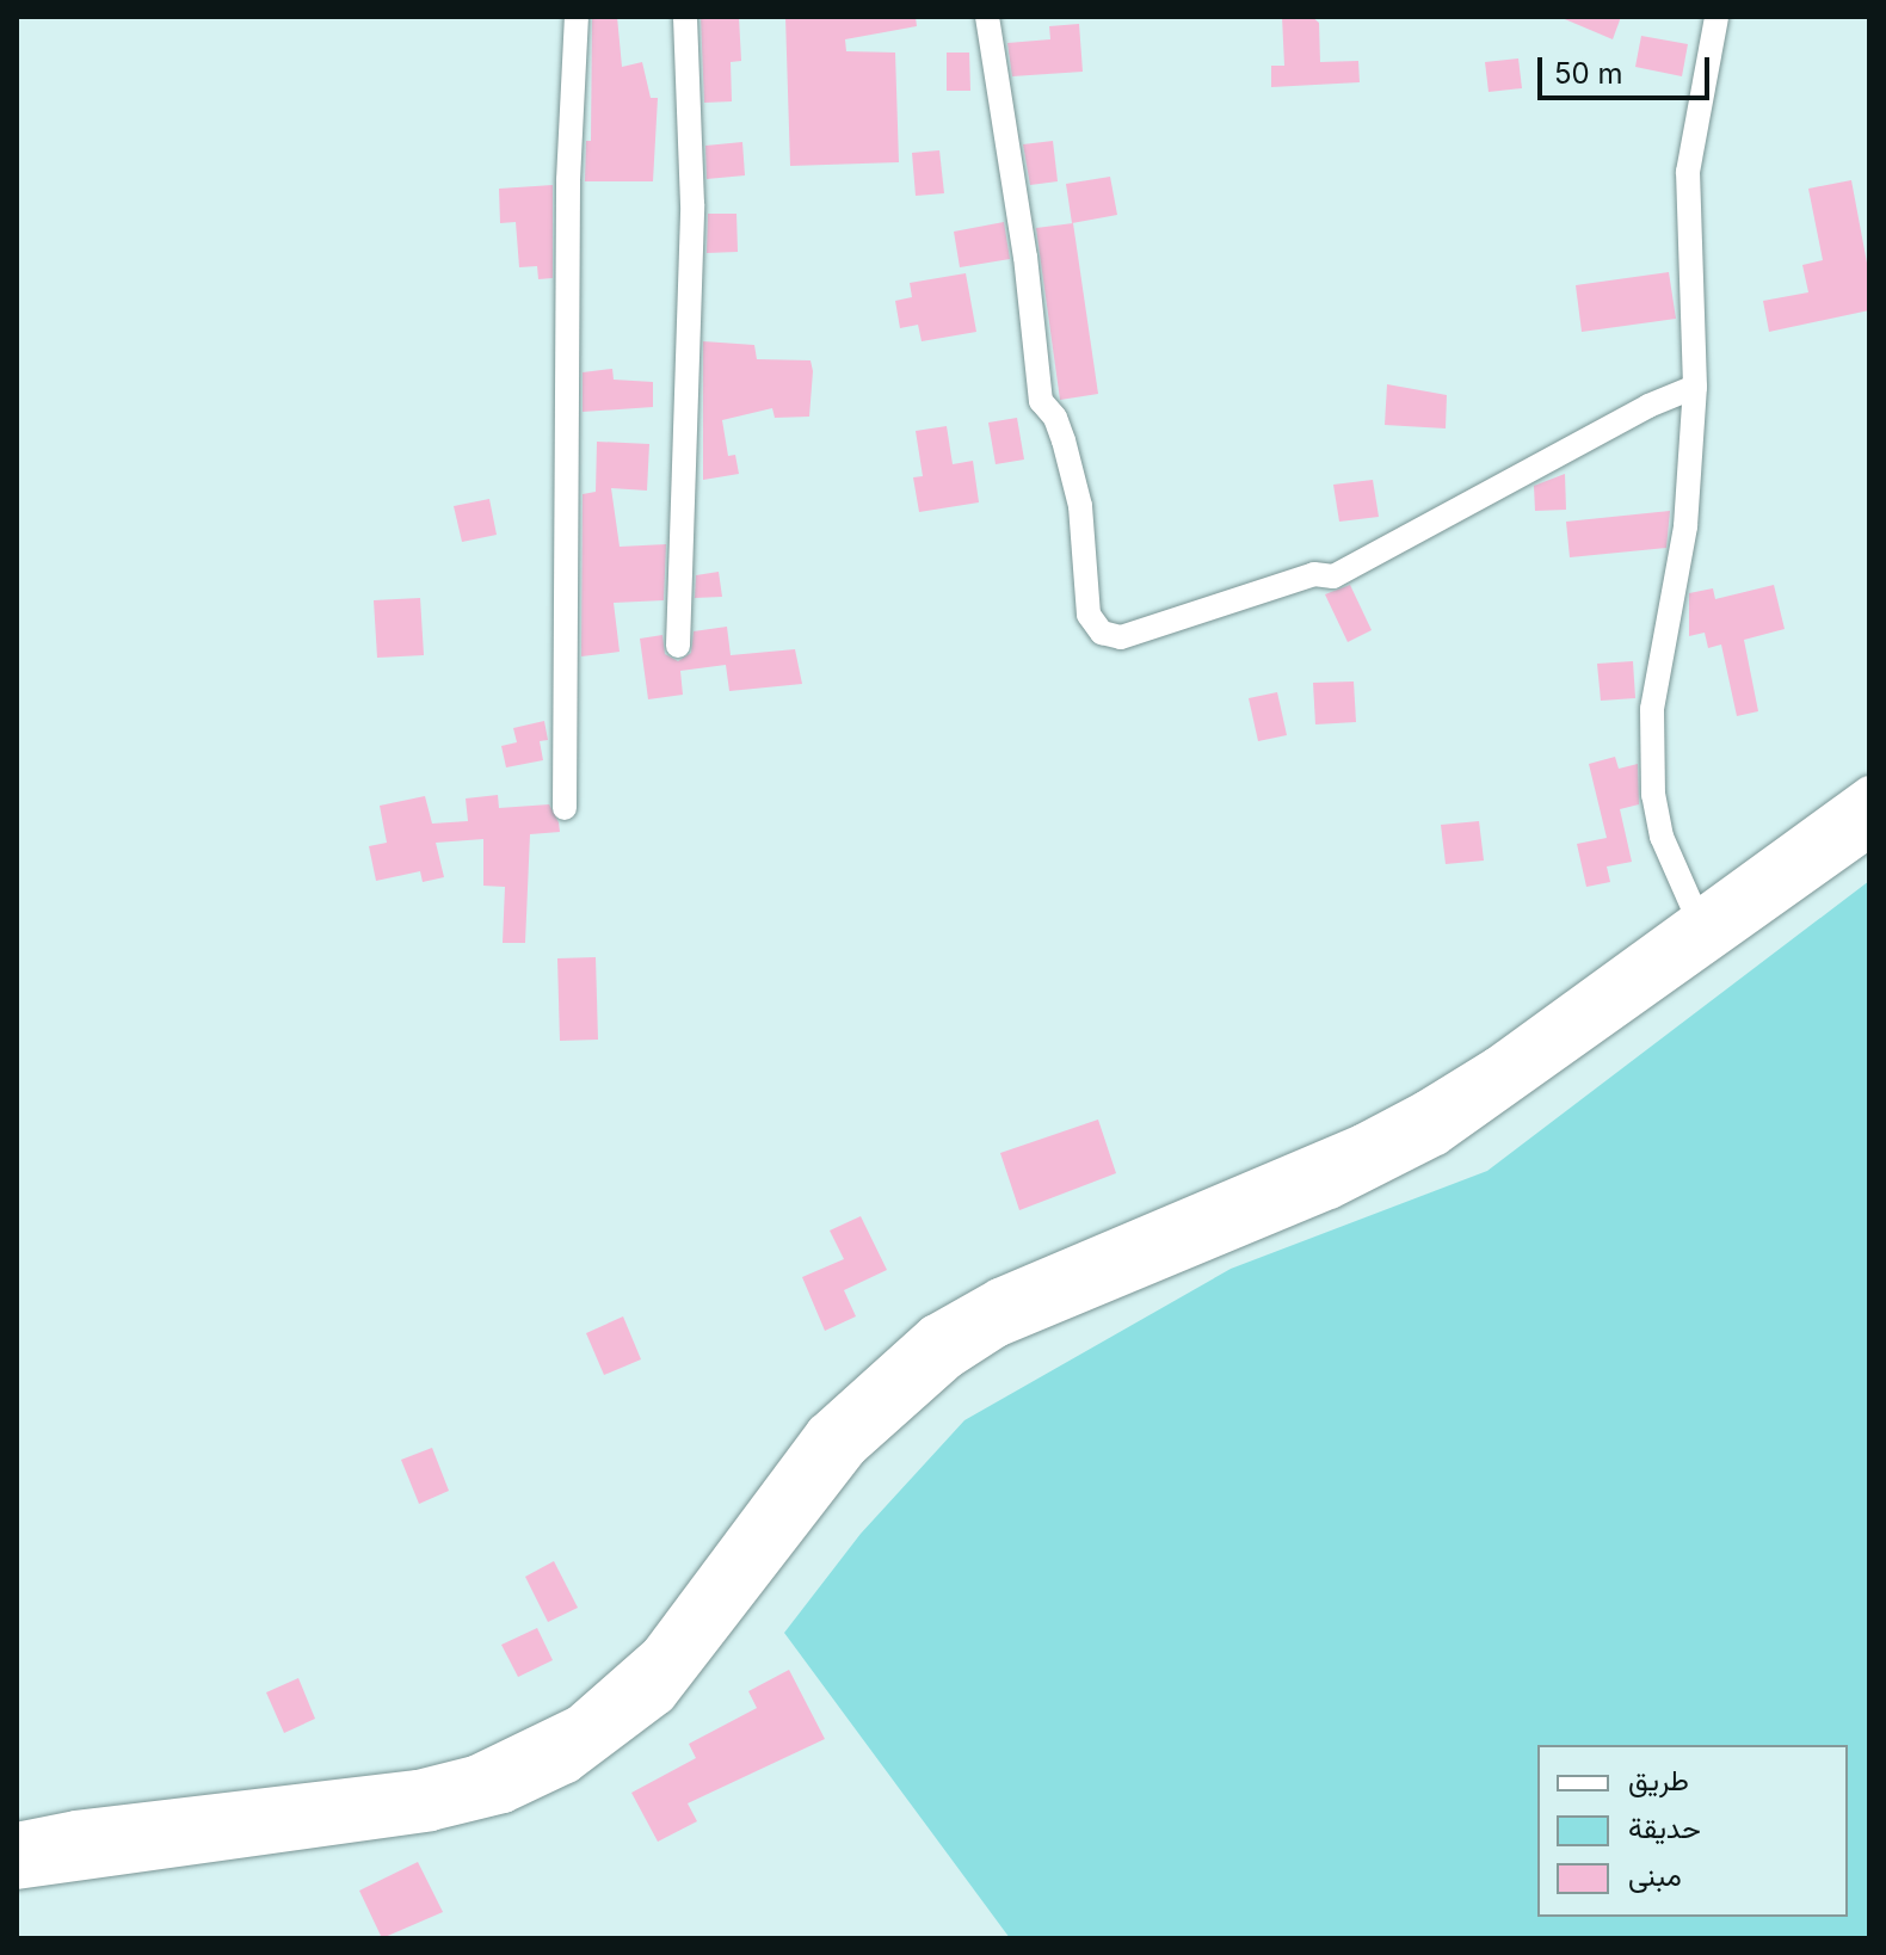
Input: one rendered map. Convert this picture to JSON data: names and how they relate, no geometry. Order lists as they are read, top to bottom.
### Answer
{
  "legend": ["طريق", "حديقة", "مبنى"],
  "scale_bar": "50 m"
}
